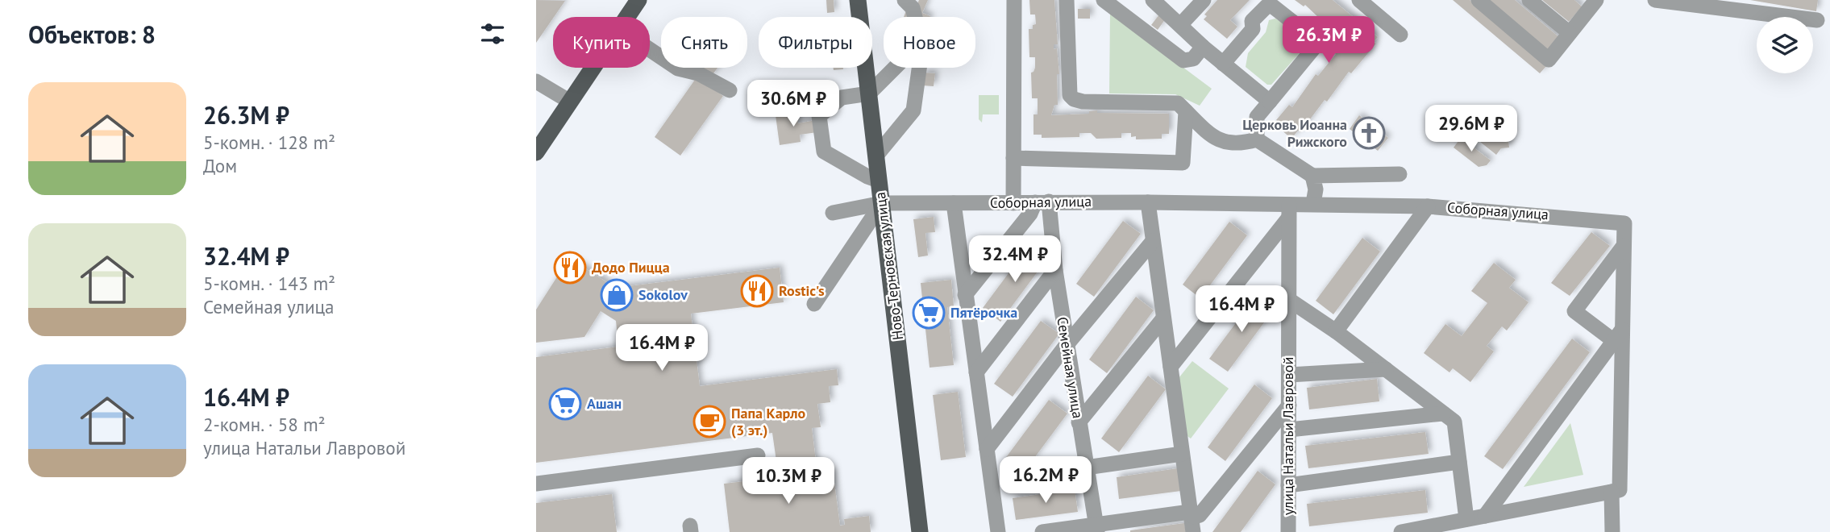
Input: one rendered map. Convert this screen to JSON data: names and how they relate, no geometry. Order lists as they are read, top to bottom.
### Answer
{
  "streets": {
    "main road": ["Ново-Терновская улица"],
    "street": ["Соборная улица", "Семейная улица", "улица Натальи Лавровой"]
  },
  "crossings": [
    ["Соборная улица", "Ново-Терновская улица"],
    ["Соборная улица", "Семейная улица"],
    ["Соборная улица", "улица Натальи Лавровой"]
  ],
  "places": {
    "church": ["Церковь Иоанна Рижского"],
    "restaurant": ["Додо Пицца", "Rostic's"],
    "shop": ["Sokolov"],
    "supermarket": ["Пятёрочка", "Ашан"],
    "cafe": ["Папа Карло (3 эт.)"]
  },
  "page": {
    "heading": "Объектов: 8",
    "price": [
      "26.3M ₽",
      "30.6M ₽",
      "29.6M ₽",
      "32.4M ₽",
      "16.4M ₽",
      "16.4M ₽",
      "16.2M ₽",
      "10.3M ₽"
    ],
    "chip": [
      "Купить",
      "Снять",
      "Фильтры",
      "Новое"
    ],
    "list": [
      {
        "name": "26.3M ₽",
        "note": "5-комн. · 128 m² · Дом"
      },
      {
        "name": "32.4M ₽",
        "note": "5-комн. · 143 m² · Семейная улица"
      },
      {
        "name": "16.4M ₽",
        "note": "2-комн. · 58 m² · улица Натальи Лавровой"
      }
    ]
  }
}
